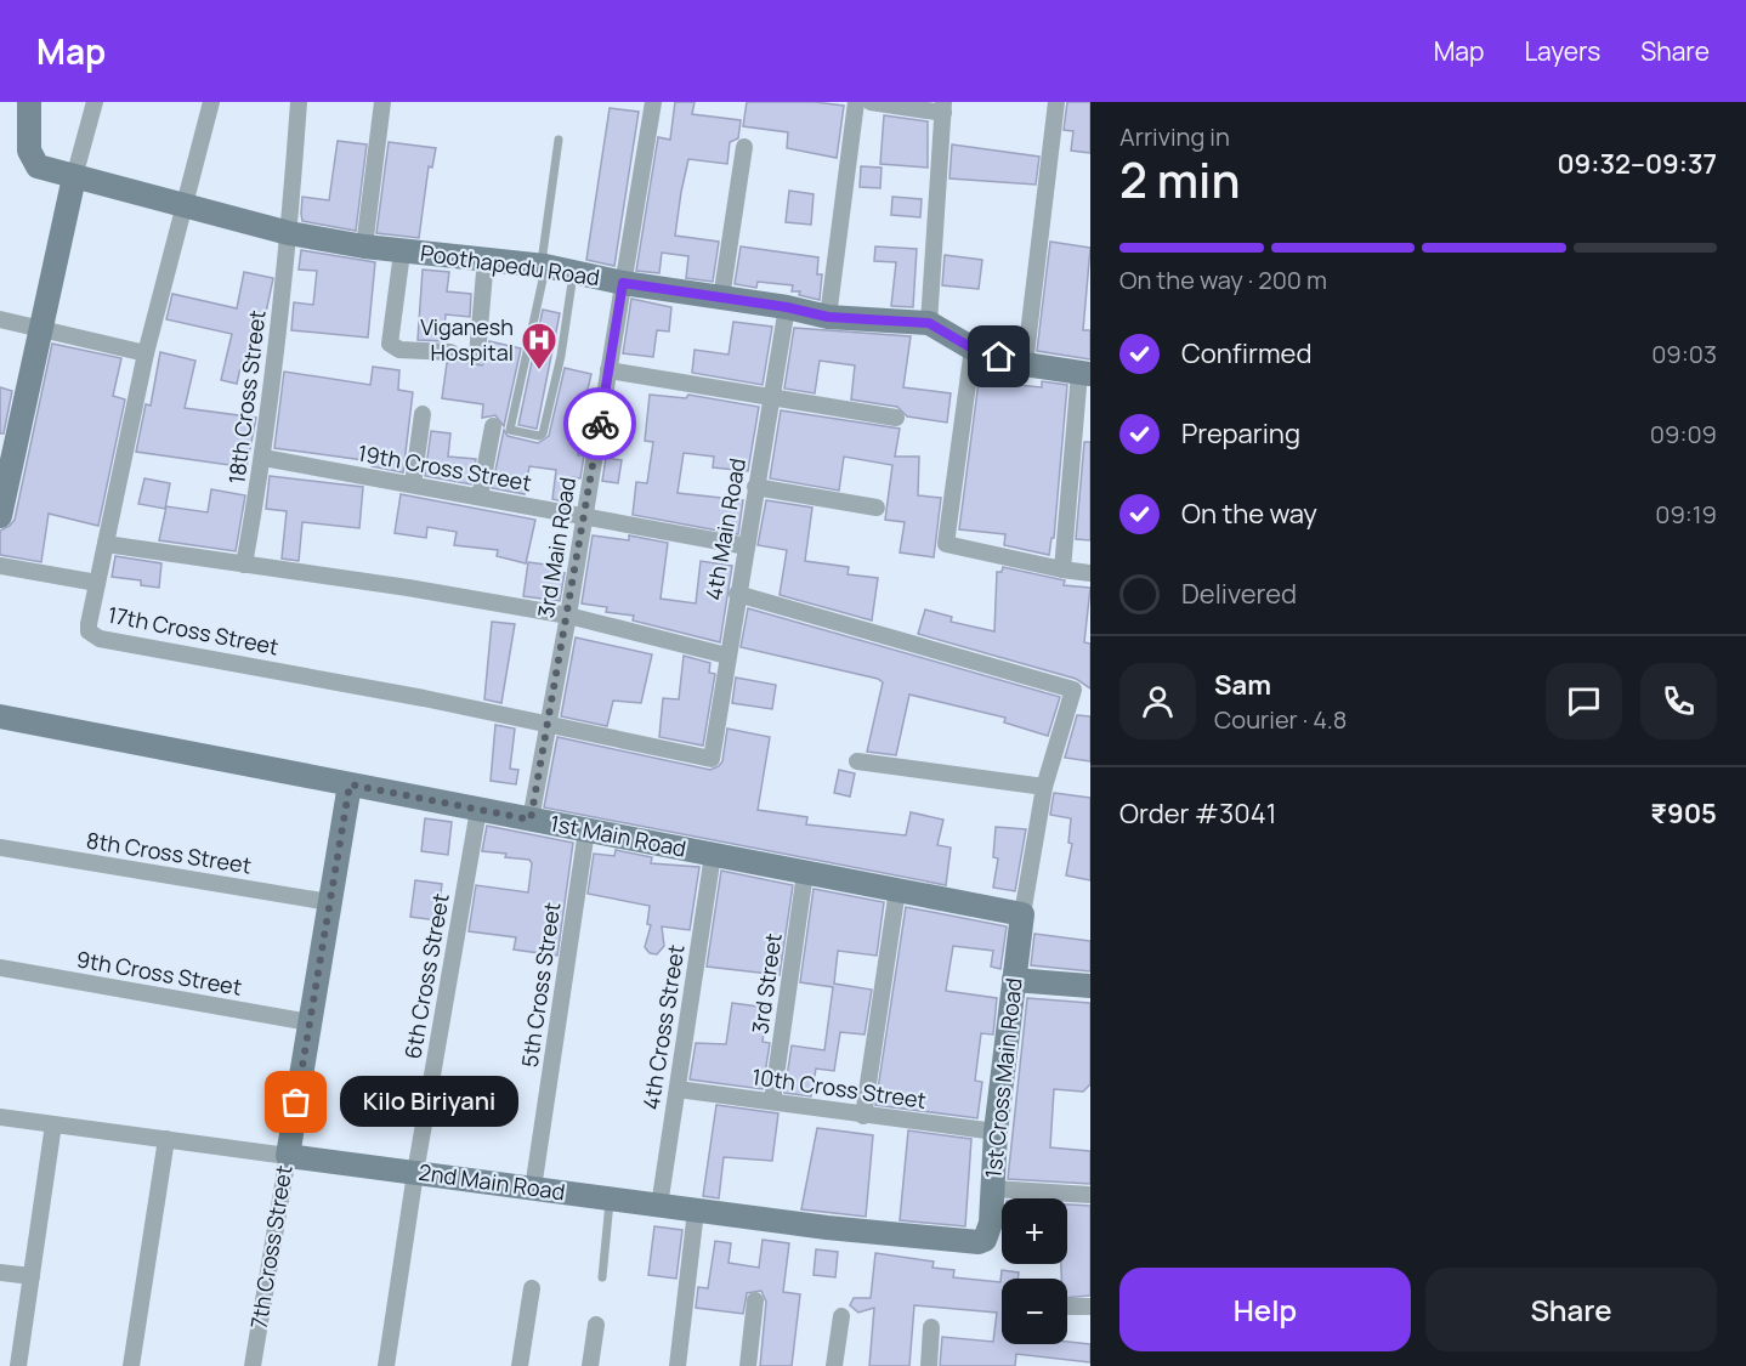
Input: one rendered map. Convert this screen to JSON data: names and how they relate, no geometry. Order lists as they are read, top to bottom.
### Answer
{
  "streets": {
    "street": [
      "Poothapedu Road",
      "18th Cross Street",
      "19th Cross Street",
      "4th Main Road",
      "3rd Main Road",
      "17th Cross Street",
      "1st Main Road",
      "8th Cross Street",
      "9th Cross Street",
      "6th Cross Street",
      "3rd Street",
      "5th Cross Street",
      "4th Cross Street",
      "1st Cross Main Road",
      "10th Cross Street",
      "2nd Main Road",
      "7th Cross Street"
    ]
  },
  "crossings": [
    ["Poothapedu Road", "18th Cross Street"],
    ["Poothapedu Road", "4th Main Road"],
    ["Poothapedu Road", "3rd Main Road"],
    ["Poothapedu Road", "17th Cross Street"],
    ["18th Cross Street", "19th Cross Street"],
    ["19th Cross Street", "4th Main Road"],
    ["19th Cross Street", "3rd Main Road"],
    ["4th Main Road", "3rd Main Road"],
    ["4th Main Road", "17th Cross Street"],
    ["3rd Main Road", "17th Cross Street"],
    ["3rd Main Road", "1st Main Road"],
    ["1st Main Road", "6th Cross Street"],
    ["1st Main Road", "3rd Street"],
    ["1st Main Road", "5th Cross Street"],
    ["1st Main Road", "4th Cross Street"],
    ["1st Main Road", "1st Cross Main Road"],
    ["1st Main Road", "7th Cross Street"],
    ["8th Cross Street", "7th Cross Street"],
    ["9th Cross Street", "7th Cross Street"],
    ["6th Cross Street", "2nd Main Road"],
    ["3rd Street", "10th Cross Street"],
    ["5th Cross Street", "2nd Main Road"],
    ["4th Cross Street", "10th Cross Street"],
    ["4th Cross Street", "2nd Main Road"],
    ["1st Cross Main Road", "10th Cross Street"],
    ["1st Cross Main Road", "2nd Main Road"],
    ["2nd Main Road", "7th Cross Street"]
  ],
  "places": {
    "hospital": ["Viganesh Hospital"],
    "other": ["Kilo Biriyani"]
  },
  "page": {
    "header": "Map",
    "nav": ["Map", "Layers", "Share"],
    "heading": ["2 min", "Arriving in", "09:32–09:37"],
    "panel": [
      "Sam",
      "Courier · 4.8",
      "Order #3041",
      "₹905"
    ],
    "bar": "On the way · 200 m",
    "list": [
      ["Confirmed", "09:03"],
      ["Preparing", "09:09"],
      ["On the way", "09:19"],
      "Delivered"
    ],
    "bubble": "Kilo Biriyani",
    "map_buttons": ["+", "−"],
    "buttons": ["Help", "Share"]
  }
}
